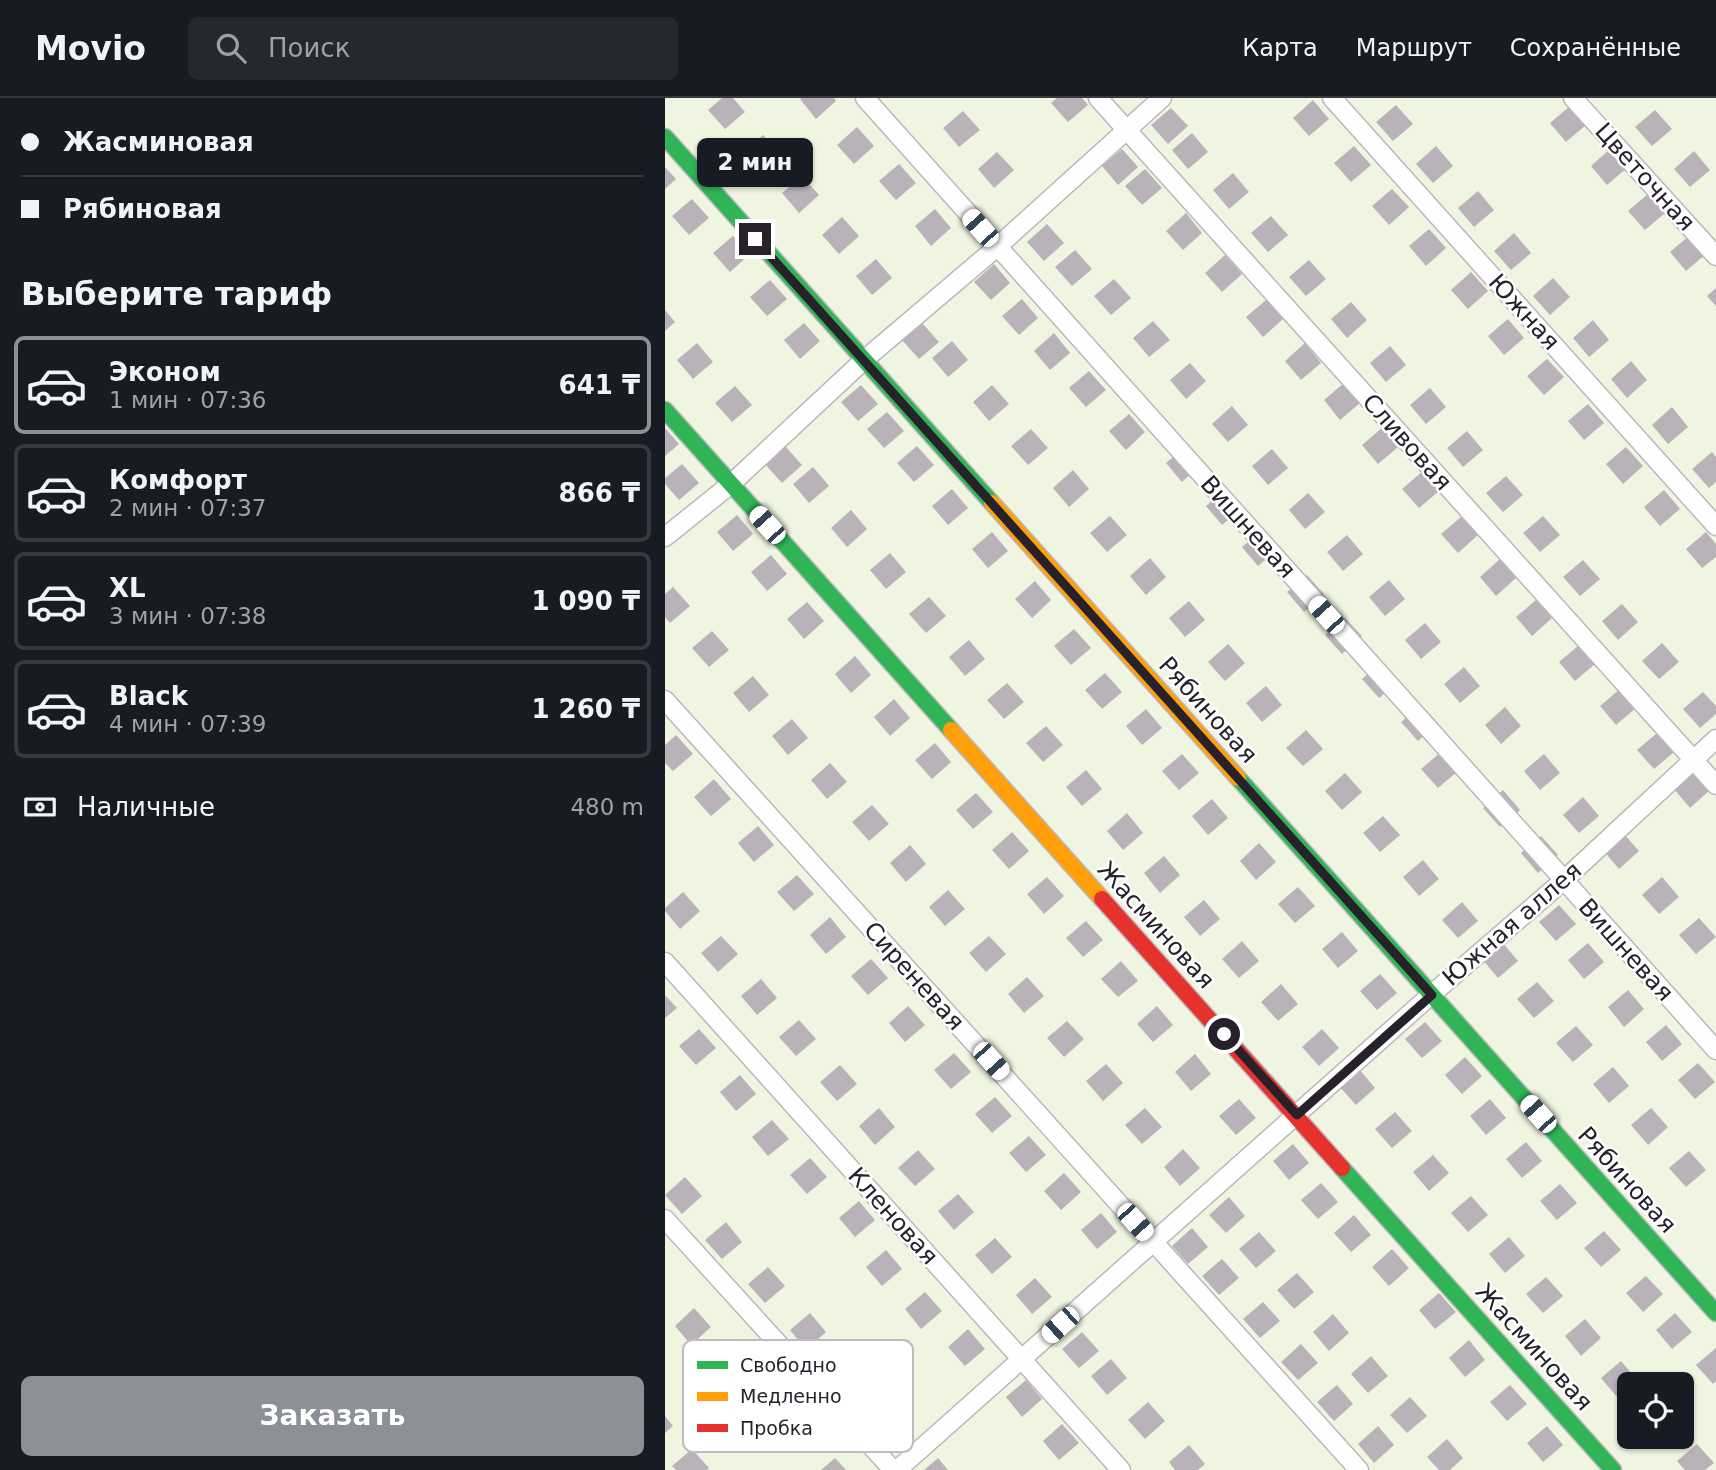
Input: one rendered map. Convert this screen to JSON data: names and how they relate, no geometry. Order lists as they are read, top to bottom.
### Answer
{
  "streets": {
    "street": [
      "Цветочная",
      "Южная",
      "Сливовая",
      "Вишневая",
      "Рябиновая",
      "Южная аллея",
      "Жасминовая",
      "Сиреневая",
      "Кленовая"
    ]
  },
  "crossings": [
    ["Сливовая", "Южная аллея"],
    ["Вишневая", "Южная аллея"],
    ["Рябиновая", "Южная аллея"],
    ["Южная аллея", "Жасминовая"],
    ["Южная аллея", "Сиреневая"],
    ["Южная аллея", "Кленовая"]
  ],
  "legend": ["Свободно", "Медленно", "Пробка"],
  "page": {
    "header": "Movio",
    "search": "Поиск",
    "nav": ["Карта", "Маршрут", "Сохранённые"],
    "banner": ["Жасминовая", "Рябиновая"],
    "bubble": "2 мин",
    "heading": "Выберите тариф",
    "list": [
      {
        "name": "Эконом",
        "note": "1 мин · 07:36",
        "value": "641 ₸"
      },
      {
        "name": "Комфорт",
        "note": "2 мин · 07:37",
        "value": "866 ₸"
      },
      {
        "name": "XL",
        "note": "3 мин · 07:38",
        "value": "1 090 ₸"
      },
      {
        "name": "Black",
        "note": "4 мин · 07:39",
        "value": "1 260 ₸"
      }
    ],
    "pay": ["Наличные", "480 m"],
    "buttons": "Заказать"
  }
}
